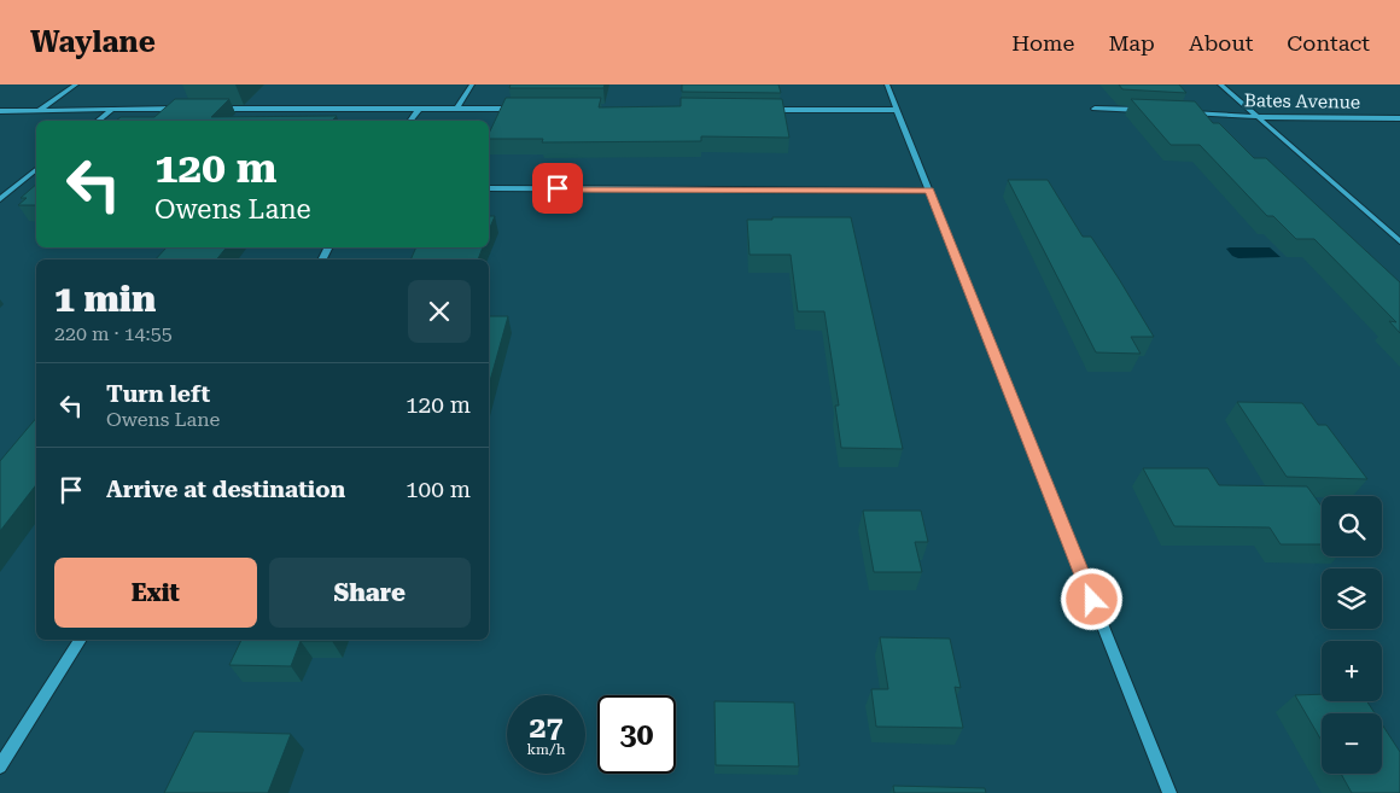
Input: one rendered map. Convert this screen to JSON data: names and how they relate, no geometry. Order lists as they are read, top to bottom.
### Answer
{
  "streets": {
    "street": ["Bates Avenue"]
  },
  "page": {
    "header": "Waylane",
    "nav": [
      "Home",
      "Map",
      "About",
      "Contact"
    ],
    "turn": ["120 m", "Owens Lane"],
    "heading": ["1 min", "220 m · 14:55"],
    "list": [
      {
        "name": "Turn left",
        "note": "Owens Lane",
        "value": "120 m"
      },
      {
        "name": "Arrive at destination",
        "value": "100 m"
      }
    ],
    "map_buttons": ["+", "−"],
    "buttons": ["Exit", "Share"],
    "speed": "27 km/h",
    "limit": "30"
  }
}
